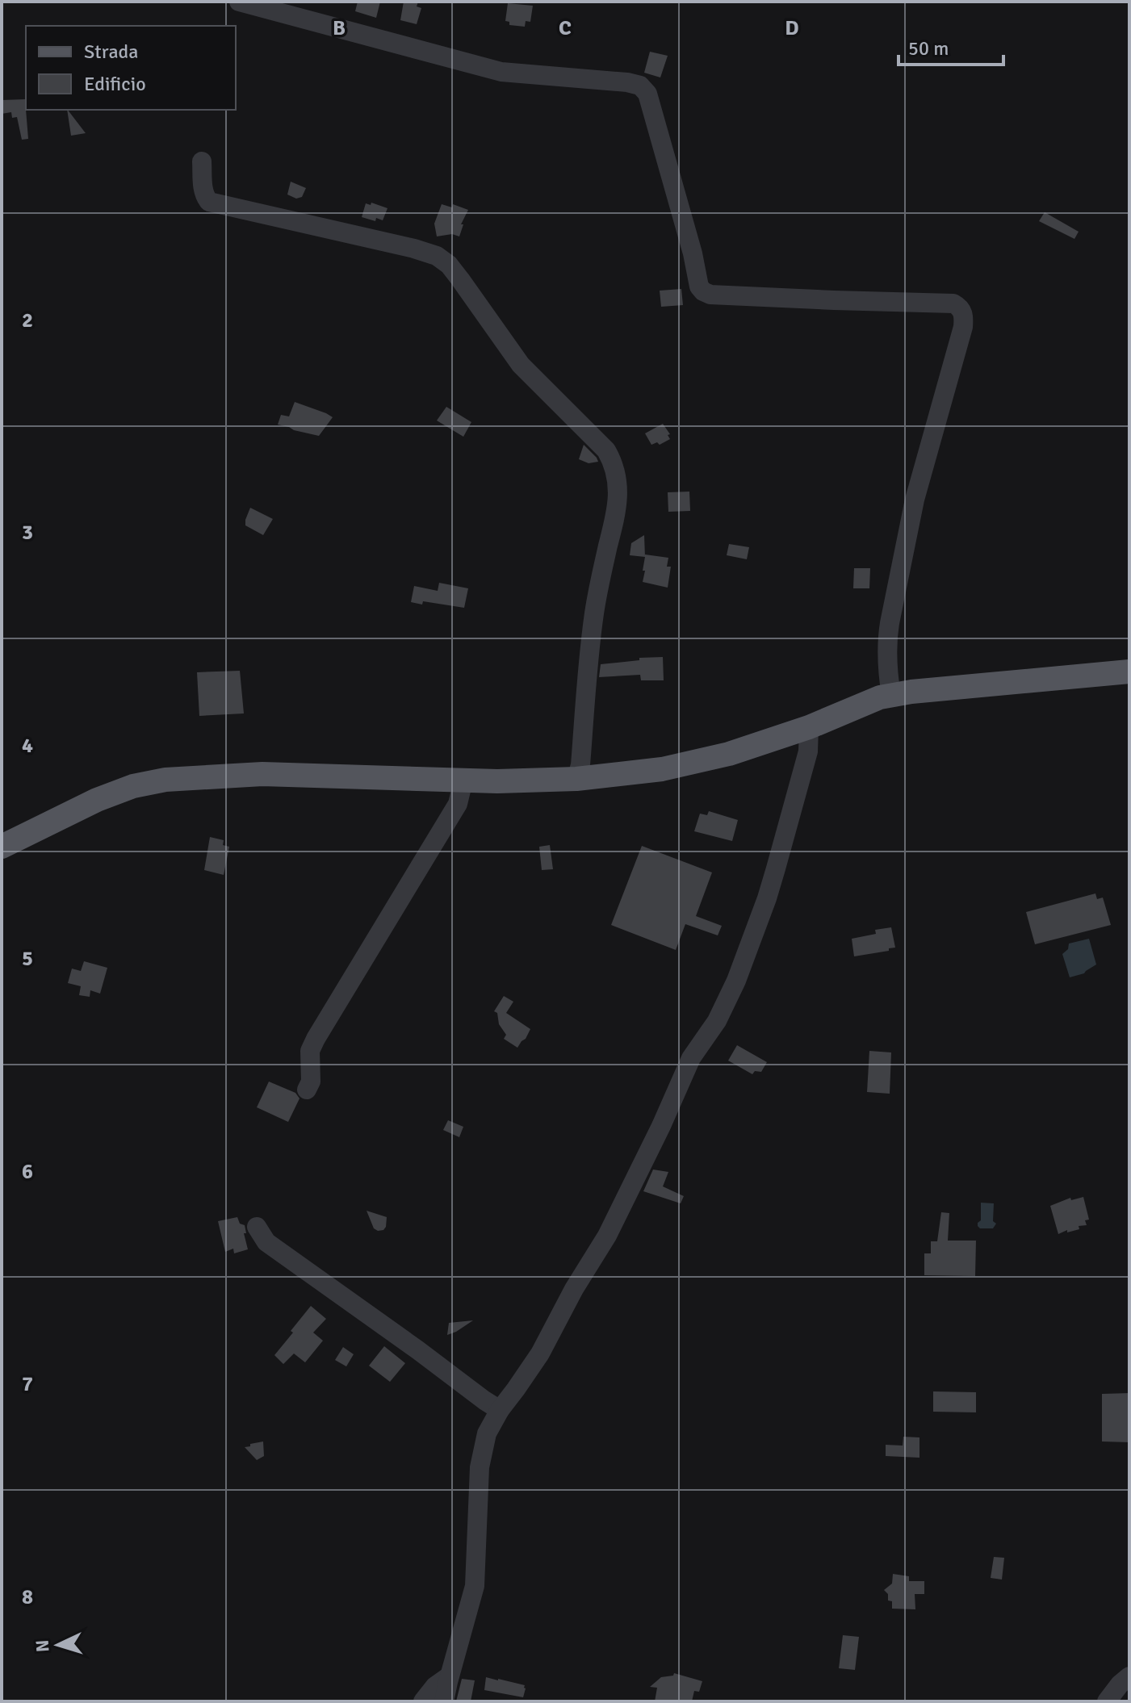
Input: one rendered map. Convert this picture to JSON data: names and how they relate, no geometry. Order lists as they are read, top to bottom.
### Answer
{
  "legend": ["Strada", "Edificio"],
  "scale_bar": "50 m",
  "north": "left",
  "grid": {
    "columns": ["B", "C", "D"],
    "rows": [
      "2",
      "3",
      "4",
      "5",
      "6",
      "7",
      "8"
    ]
  }
}
